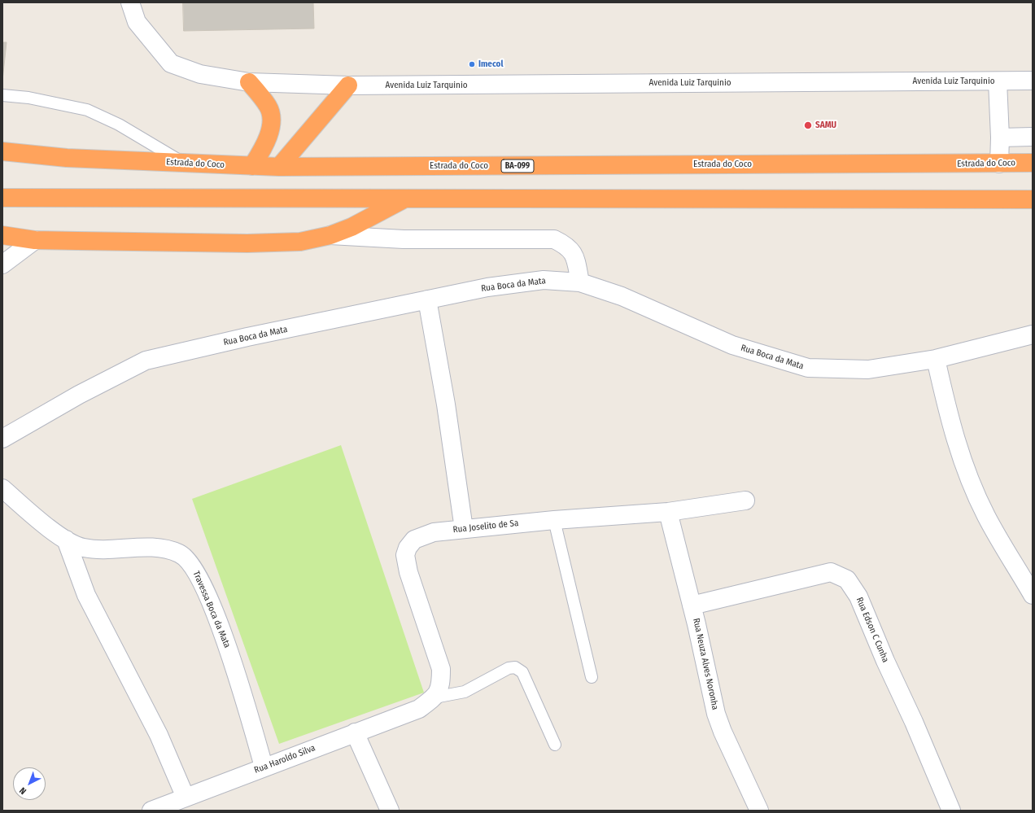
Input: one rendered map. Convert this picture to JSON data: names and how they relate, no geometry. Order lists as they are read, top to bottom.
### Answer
{
  "streets": {
    "highway": ["Estrada do Coco", "BA-099"],
    "street": [
      "Avenida Luiz Tarquinio",
      "Rua Boca da Mata",
      "Rua Joselito de Sa",
      "Travessa Boca da Mata",
      "Rua Edson C Cunha",
      "Rua Neuza Alves Noronha",
      "Rua Haroldo Silva"
    ]
  },
  "crossings": [
    ["Rua Joselito de Sa", "Rua Neuza Alves Noronha"],
    ["Rua Joselito de Sa", "Rua Haroldo Silva"],
    ["Travessa Boca da Mata", "Rua Haroldo Silva"],
    ["Rua Edson C Cunha", "Rua Neuza Alves Noronha"]
  ],
  "places": ["Imecol", "SAMU"],
  "north": "bottom left"
}
